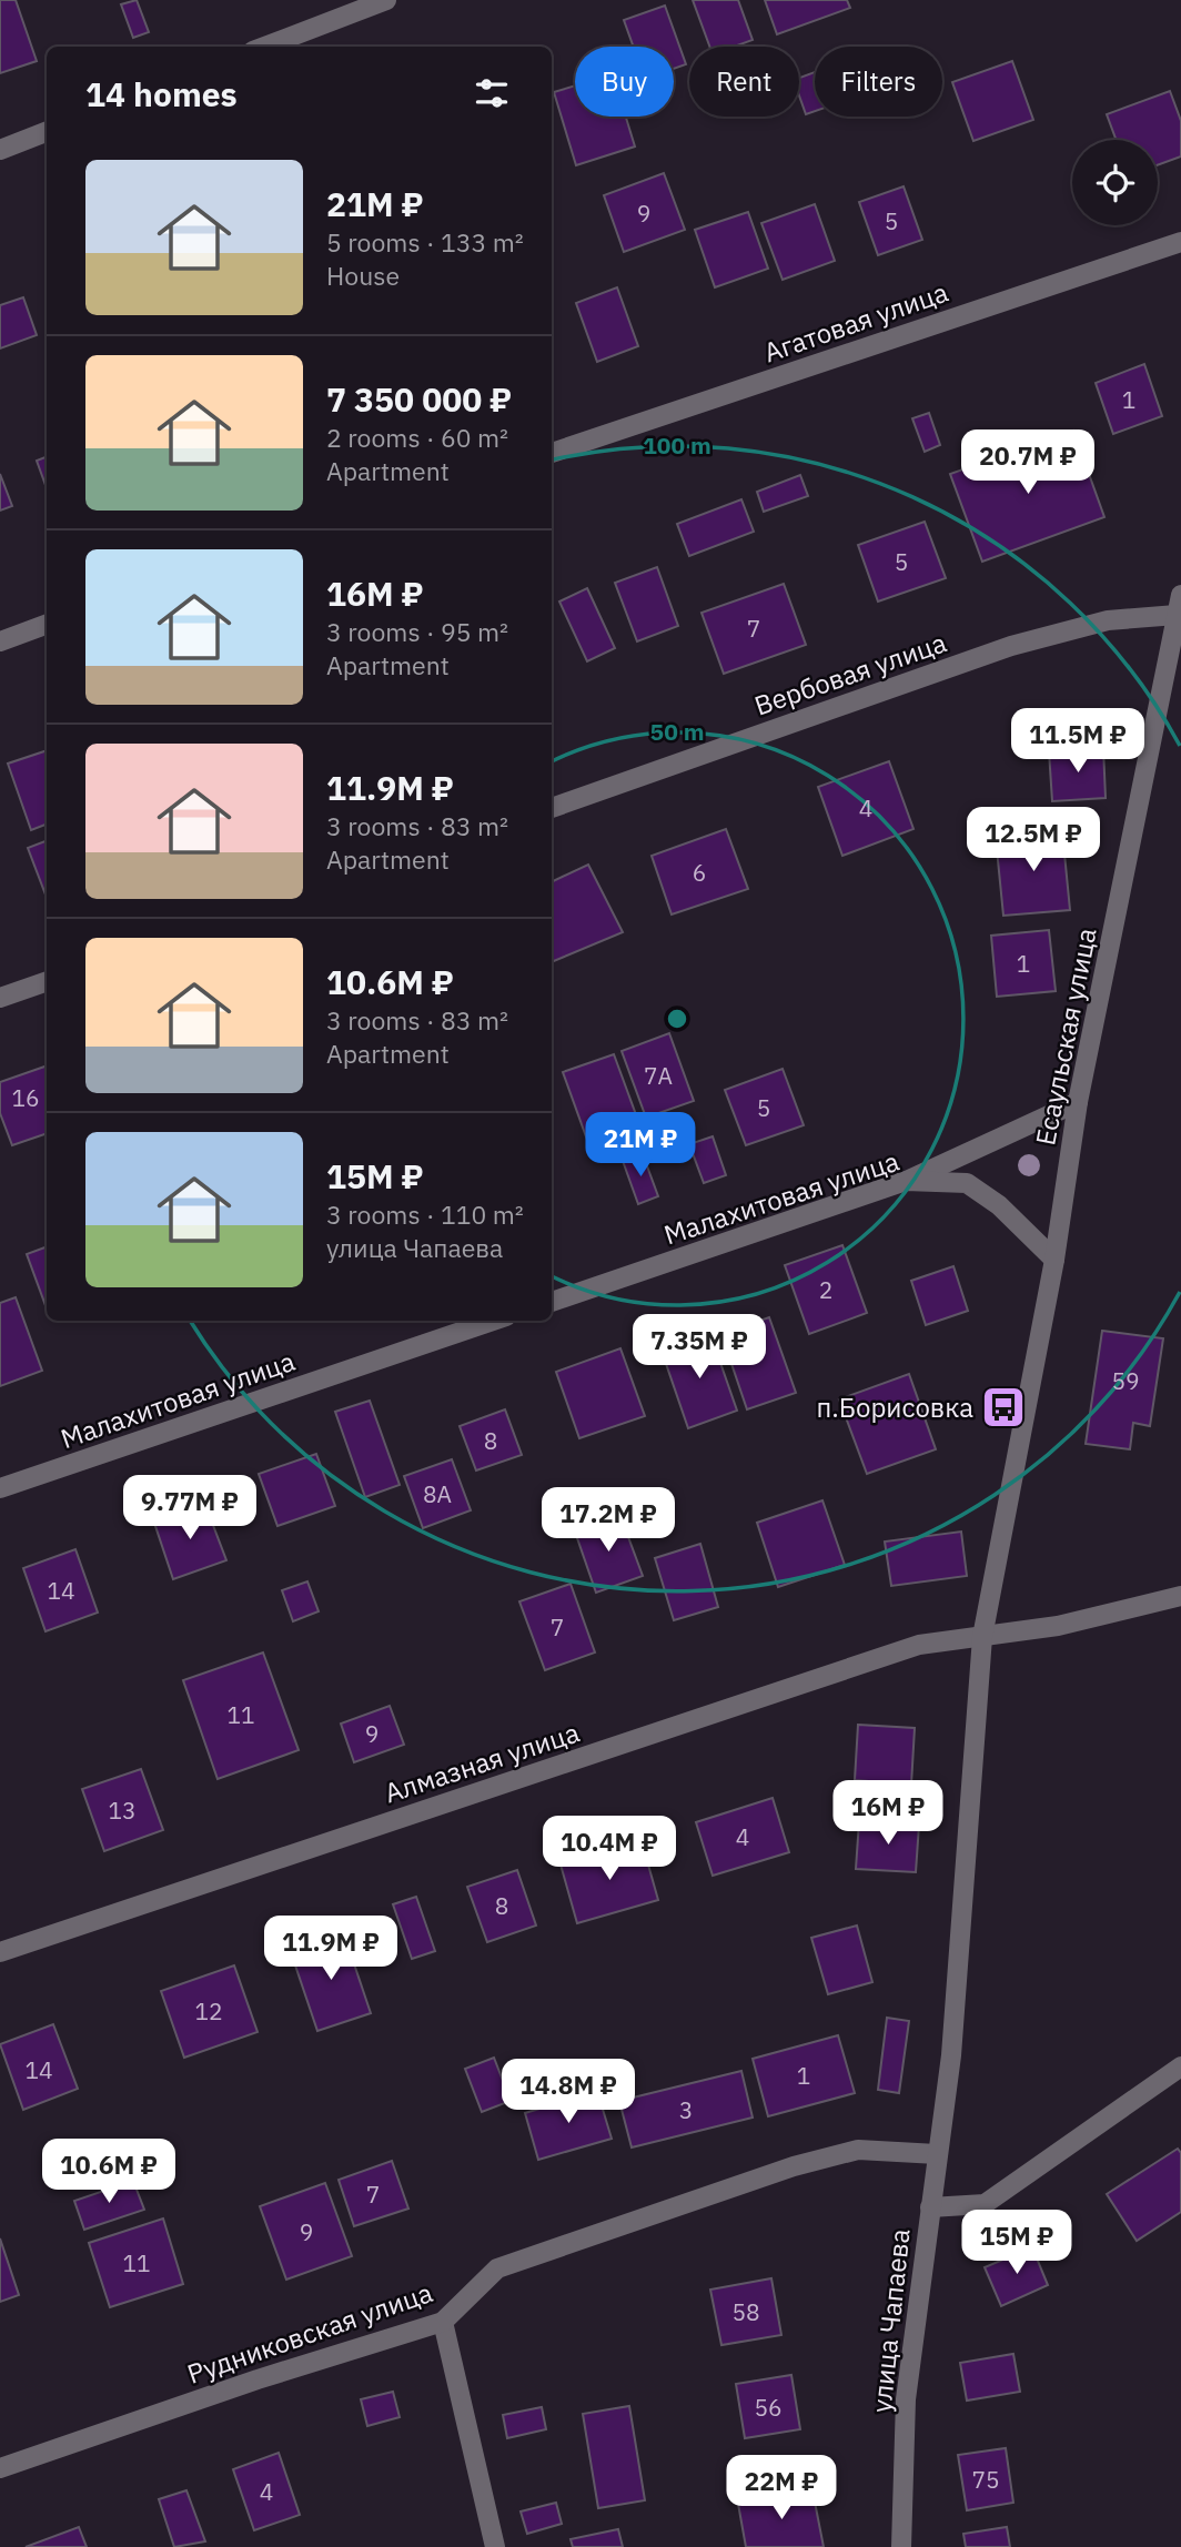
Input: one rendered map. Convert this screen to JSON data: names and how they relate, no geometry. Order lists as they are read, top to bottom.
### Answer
{
  "streets": {
    "street": [
      "Агатовая улица",
      "Вербовая улица",
      "Есаульская улица",
      "Малахитовая улица",
      "Алмазная улица",
      "улица Чапаева",
      "Рудниковская улица"
    ]
  },
  "crossings": [
    ["Вербовая улица", "Есаульская улица"],
    ["Есаульская улица", "Малахитовая улица"],
    ["Есаульская улица", "Алмазная улица"],
    ["Есаульская улица", "улица Чапаева"],
    ["Есаульская улица", "Рудниковская улица"]
  ],
  "places": {
    "bus stop": ["п.Борисовка"]
  },
  "house_numbers": [
    "9",
    "5",
    "1",
    "5",
    "7",
    "4",
    "6",
    "1",
    "7А",
    "16",
    "5",
    "2",
    "59",
    "8",
    "8А",
    "14",
    "7",
    "11",
    "9",
    "13",
    "4",
    "8",
    "12",
    "14",
    "1",
    "3",
    "7",
    "9",
    "11",
    "58",
    "56",
    "75",
    "4"
  ],
  "page": {
    "chip": ["Buy", "Rent", "Filters"],
    "heading": "14 homes",
    "list": [
      {
        "name": "21M ₽",
        "note": "5 rooms · 133 m² · House"
      },
      {
        "name": "7 350 000 ₽",
        "note": "2 rooms · 60 m² · Apartment"
      },
      {
        "name": "16M ₽",
        "note": "3 rooms · 95 m² · Apartment"
      },
      {
        "name": "11.9M ₽",
        "note": "3 rooms · 83 m² · Apartment"
      },
      {
        "name": "10.6M ₽",
        "note": "3 rooms · 83 m² · Apartment"
      },
      {
        "name": "15M ₽",
        "note": "3 rooms · 110 m² · улица Чапаева"
      }
    ],
    "price": [
      "20.7M ₽",
      "11.5M ₽",
      "12.5M ₽",
      "21M ₽",
      "7.35M ₽",
      "9.77M ₽",
      "17.2M ₽",
      "16M ₽",
      "10.4M ₽",
      "11.9M ₽",
      "14.8M ₽",
      "10.6M ₽",
      "15M ₽",
      "22M ₽"
    ]
  },
  "rings": ["100 m", "50 m"]
}
